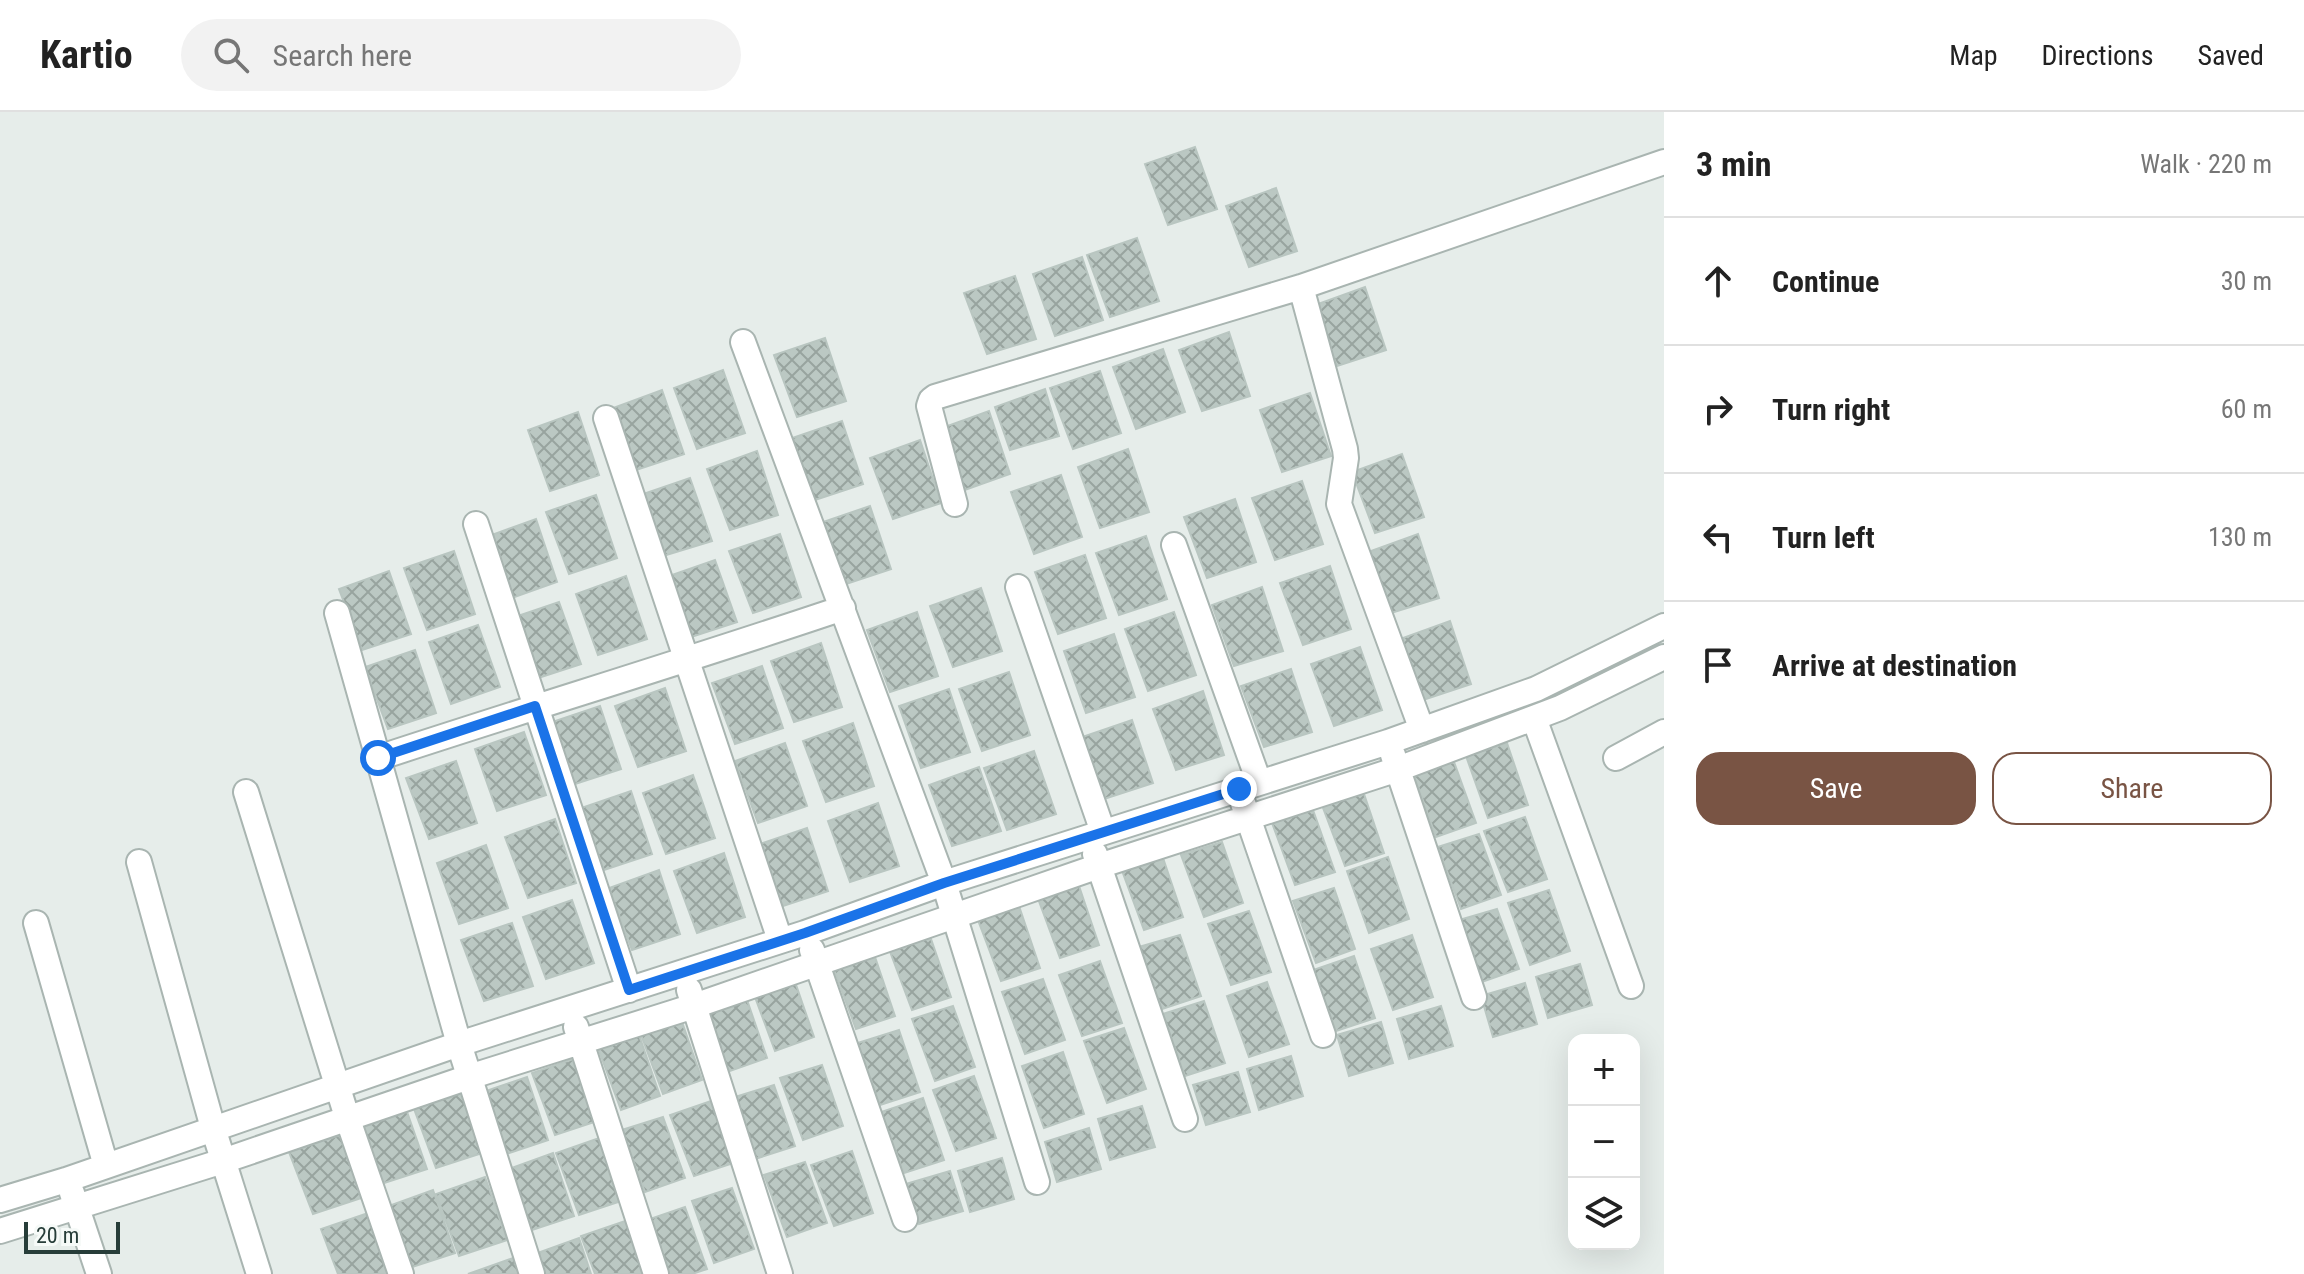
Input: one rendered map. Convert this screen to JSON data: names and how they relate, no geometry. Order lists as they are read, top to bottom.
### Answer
{
  "scale_bar": "20 m",
  "page": {
    "header": "Kartio",
    "search": "Search here",
    "nav": ["Map", "Directions", "Saved"],
    "heading": ["3 min", "Walk · 220 m"],
    "list": [
      ["Continue", "30 m"],
      ["Turn right", "60 m"],
      ["Turn left", "130 m"],
      "Arrive at destination"
    ],
    "buttons": ["Save", "Share"],
    "map_buttons": ["+", "−"],
    "scale": "20 m"
  }
}
